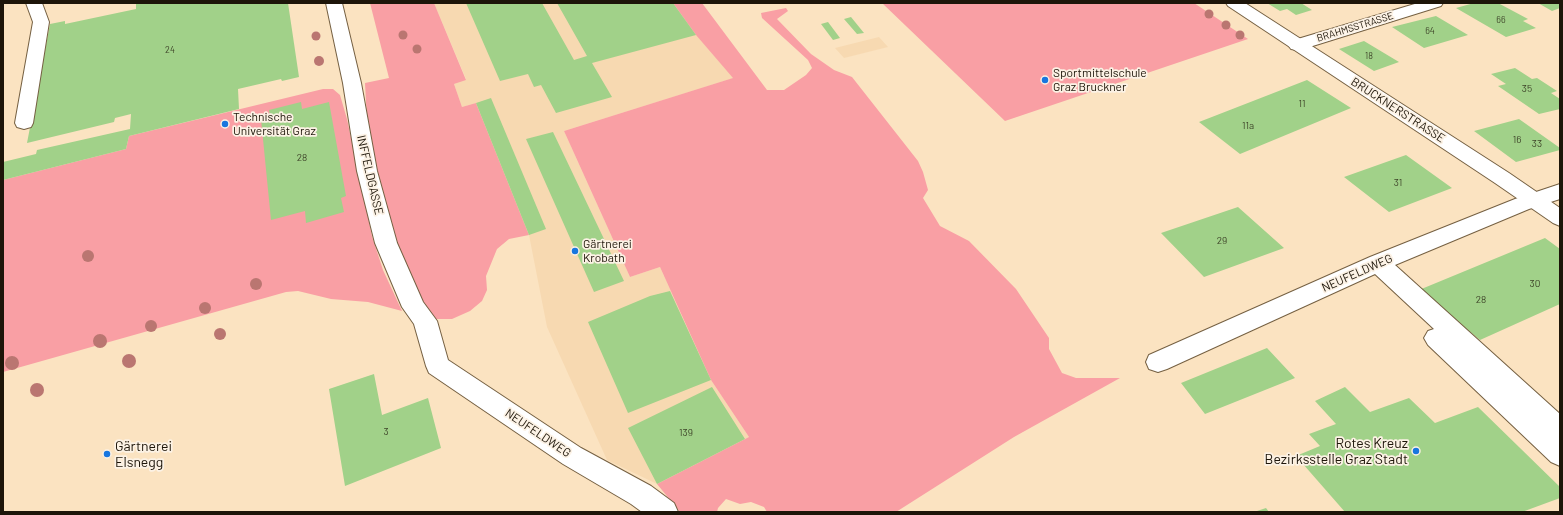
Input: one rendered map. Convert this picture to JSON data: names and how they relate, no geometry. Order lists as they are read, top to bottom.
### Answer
{
  "streets": {
    "street": [
      "BRAHMSSTRASSE",
      "BRUCKNERSTRASSE",
      "INFFELDGASSE",
      "NEUFELDWEG"
    ]
  },
  "crossings": [
    ["BRAHMSSTRASSE", "BRUCKNERSTRASSE"],
    ["BRUCKNERSTRASSE", "NEUFELDWEG"],
    ["INFFELDGASSE", "NEUFELDWEG"]
  ],
  "places": [
    "Sportmittelschule Graz Bruckner",
    "Technische Universität Graz",
    "Gärtnerei Krobath",
    "Rotes Kreuz Bezirksstelle Graz Stadt",
    "Gärtnerei Elsnegg"
  ],
  "house_numbers": [
    "66",
    "64",
    "24",
    "18",
    "35",
    "11",
    "11a",
    "16",
    "33",
    "28",
    "31",
    "29",
    "30",
    "28",
    "3",
    "139"
  ]
}
